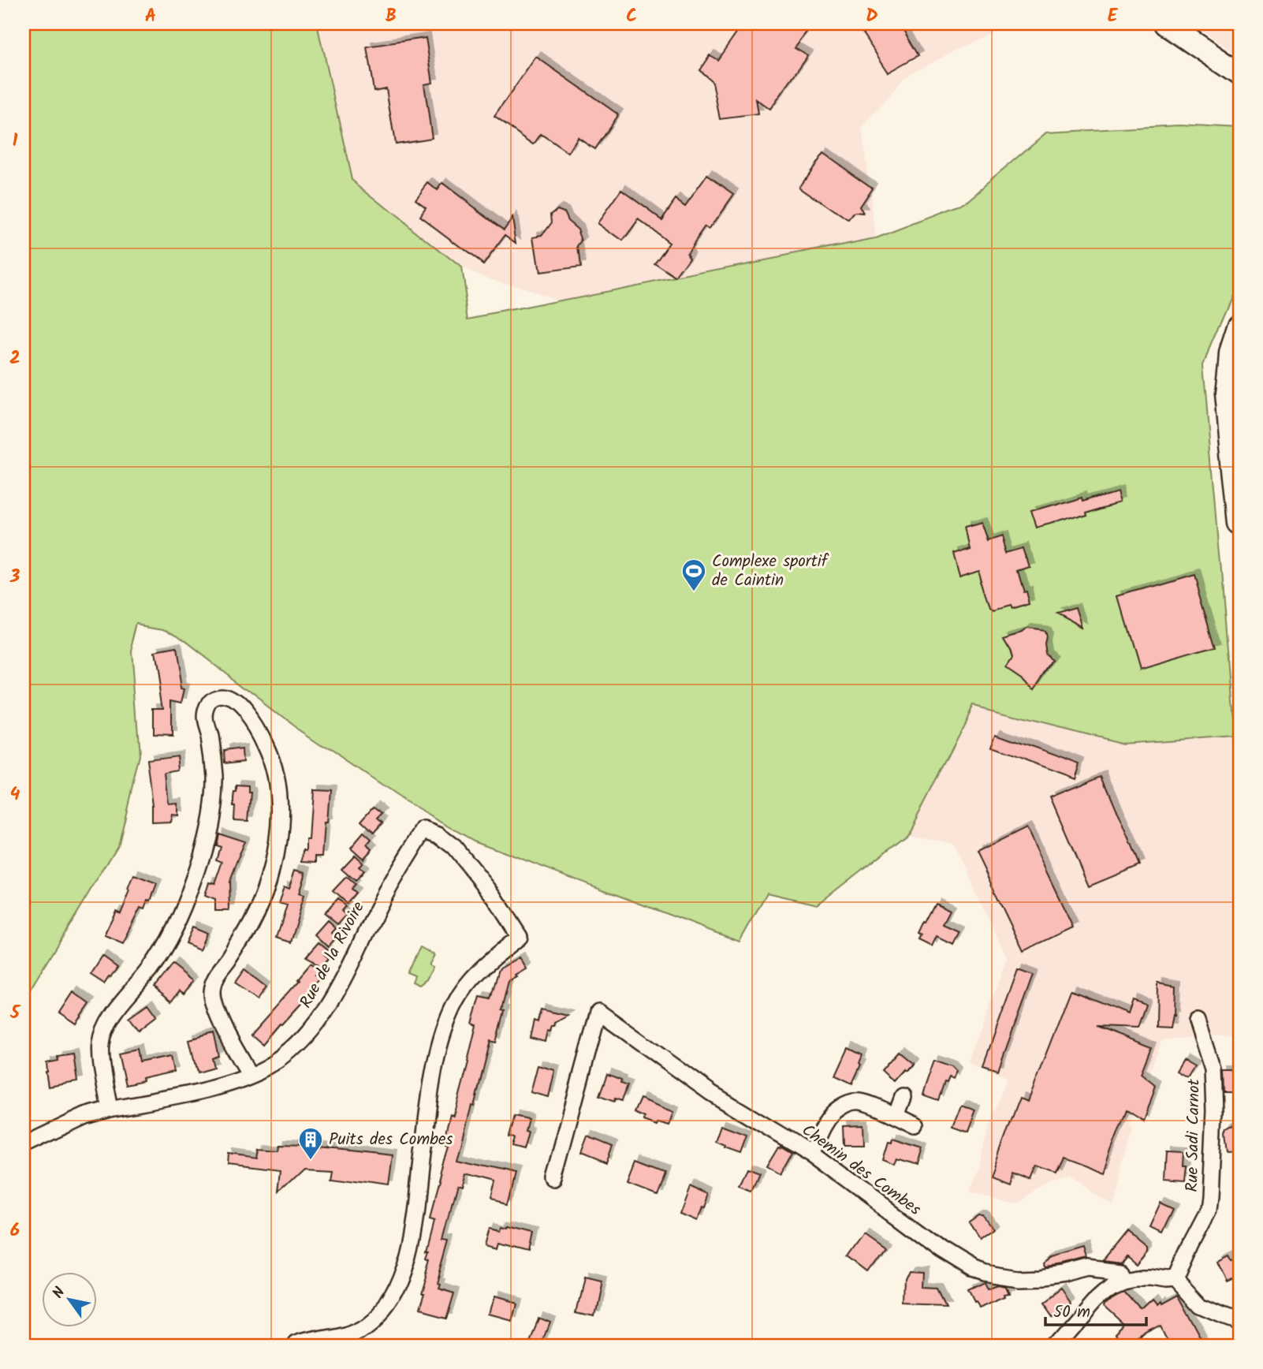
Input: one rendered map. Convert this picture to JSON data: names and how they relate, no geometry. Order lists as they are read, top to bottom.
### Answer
{
  "streets": {
    "street": ["Rue de la Rivoire", "Rue Sadi Carnot", "Chemin des Combes"]
  },
  "places": {
    "sports": ["Complexe sportif de Caintin"],
    "building": ["Puits des Combes"]
  },
  "scale_bar": "50 m",
  "north": "top left",
  "grid": {
    "columns": [
      "A",
      "B",
      "C",
      "D",
      "E"
    ],
    "rows": [
      "1",
      "2",
      "3",
      "4",
      "5",
      "6"
    ]
  }
}
